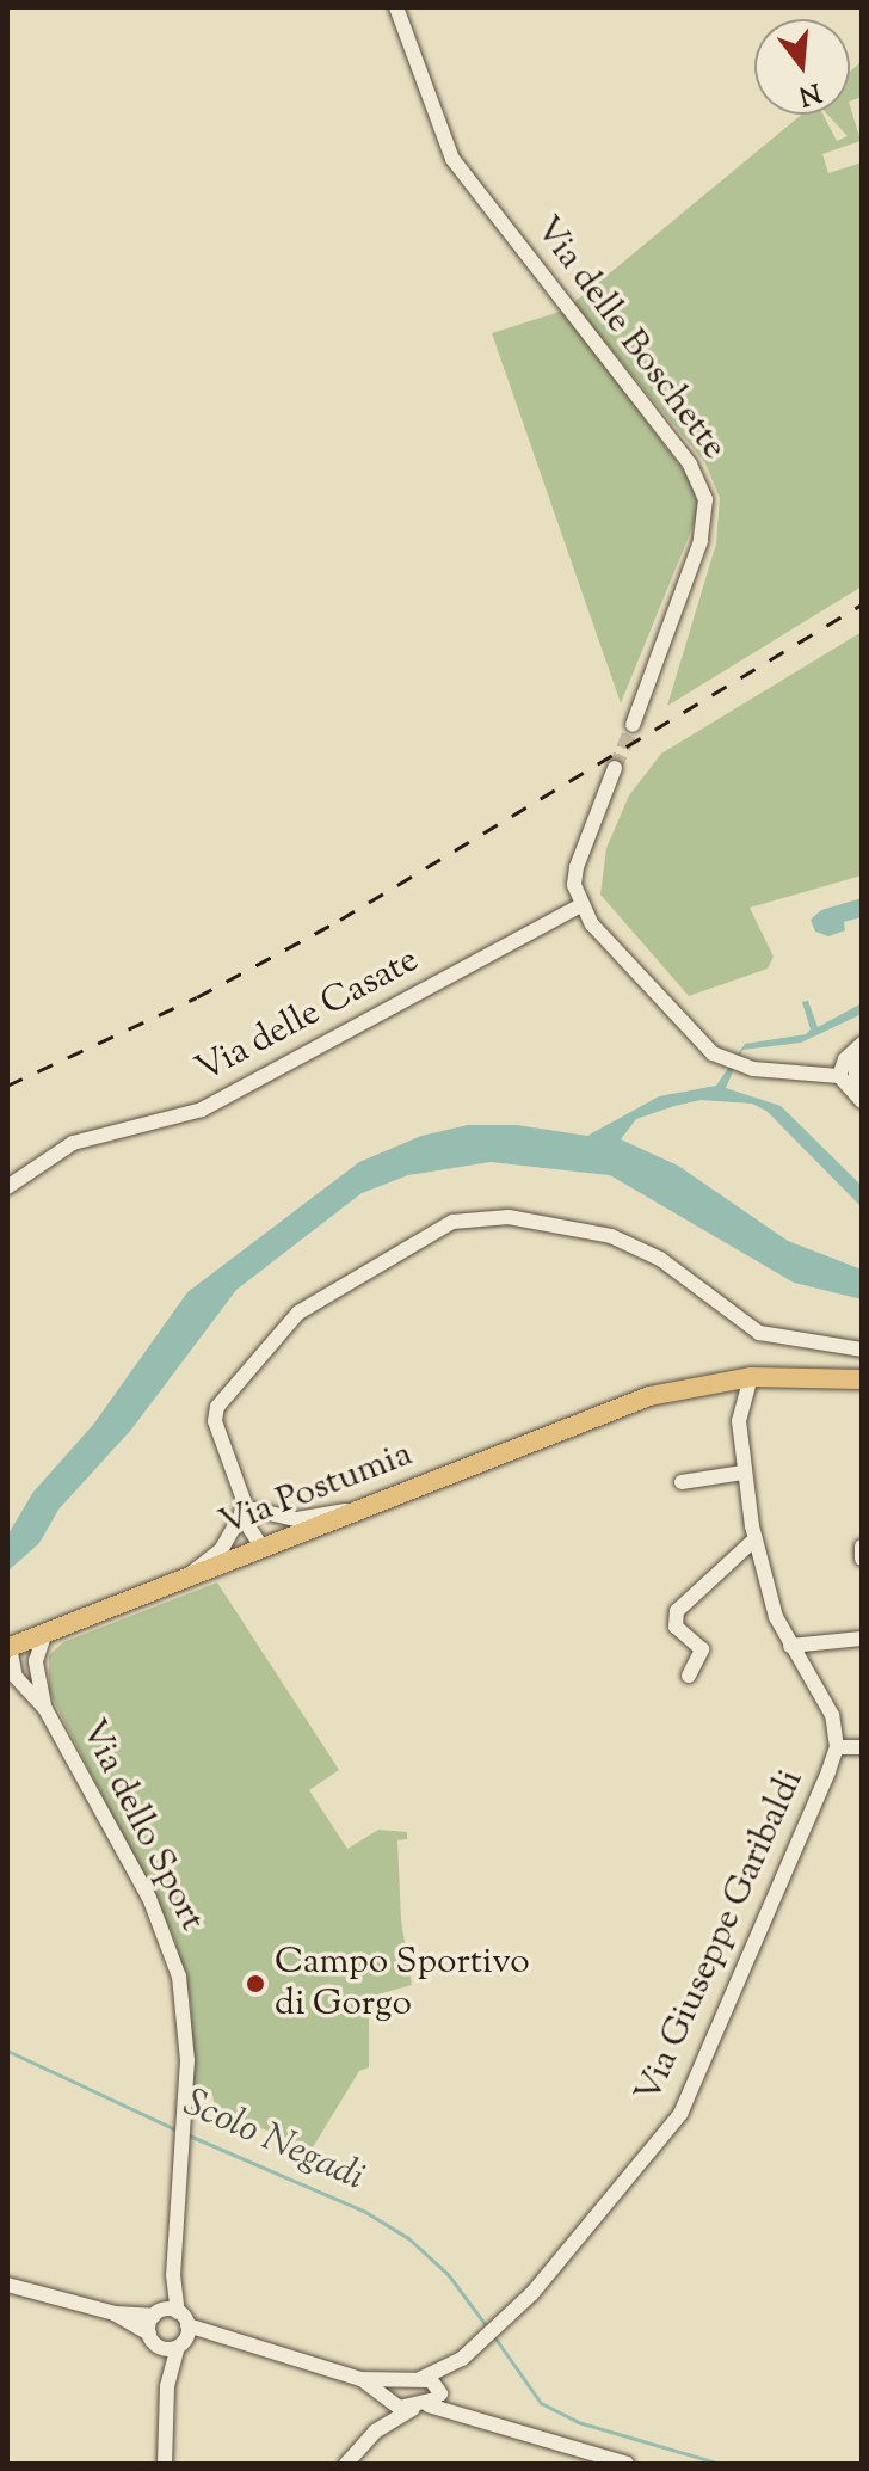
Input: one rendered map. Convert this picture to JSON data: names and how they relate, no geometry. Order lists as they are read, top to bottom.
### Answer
{
  "streets": {
    "main road": ["Via Postumia"],
    "street": [
      "Via delle Boschette",
      "Via delle Casate",
      "Via dello Sport",
      "Via Giuseppe Garibaldi"
    ]
  },
  "crossings": [
    ["Via Postumia", "Via dello Sport"],
    ["Via Postumia", "Via Giuseppe Garibaldi"]
  ],
  "water": ["Scolo Negadi"],
  "places": ["Campo Sportivo di Gorgo"],
  "north": "bottom"
}
